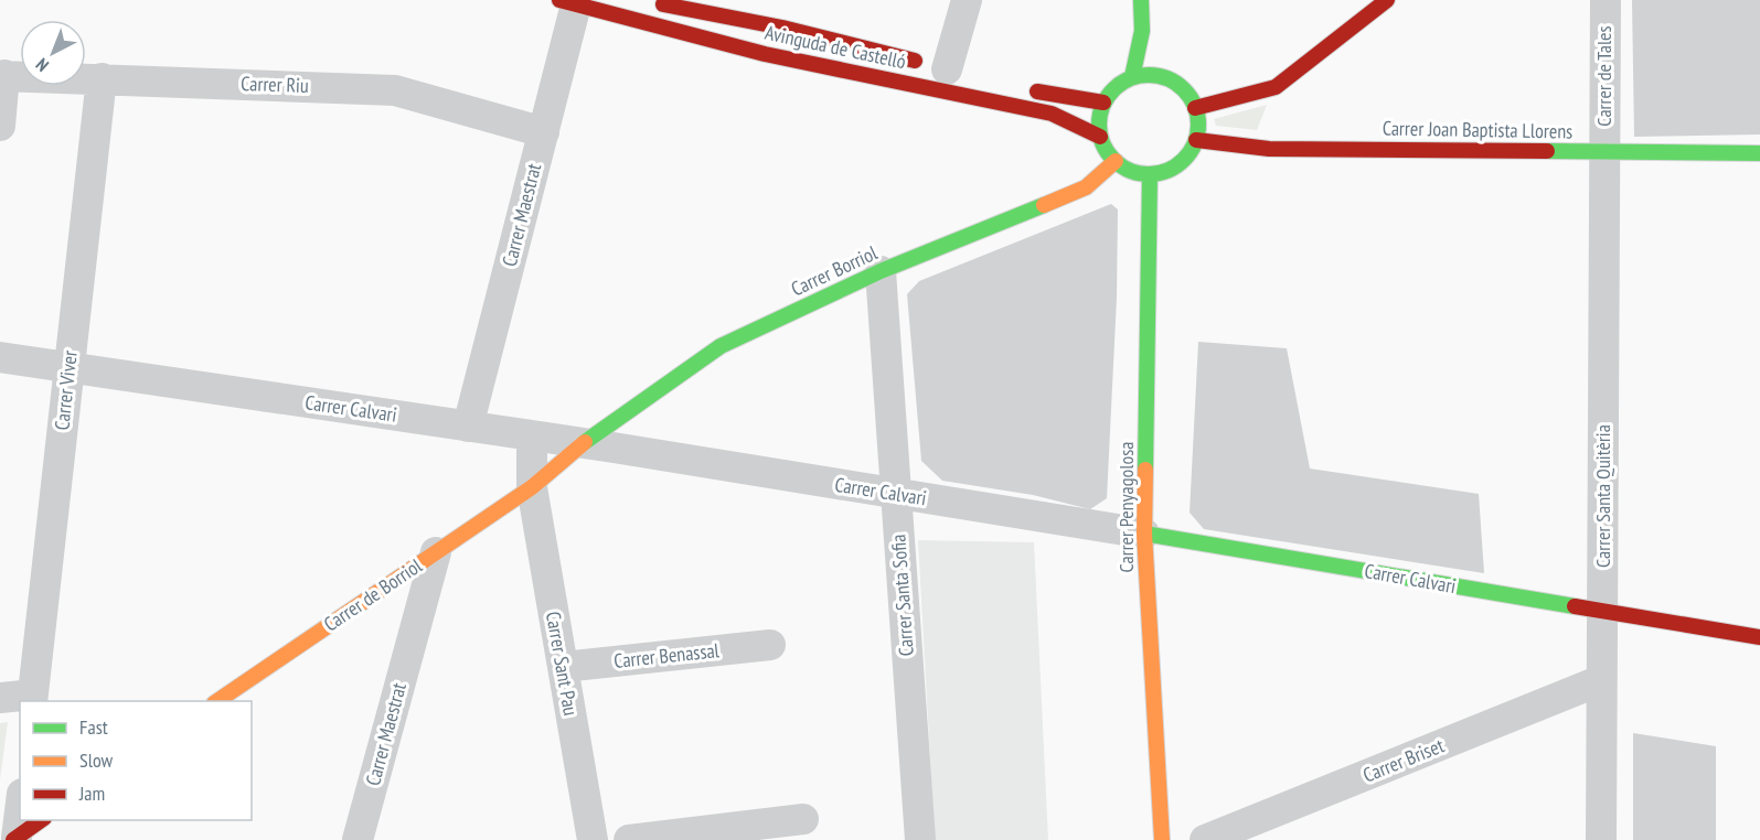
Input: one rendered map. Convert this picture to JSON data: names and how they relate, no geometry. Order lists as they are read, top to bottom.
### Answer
{
  "streets": {
    "street": [
      "Avinguda de Castelló",
      "Carrer de Tales",
      "Carrer Riu",
      "Carrer Joan Baptista Llorens",
      "Carrer Maestrat",
      "Carrer Borriol",
      "Carrer Viver",
      "Carrer Calvari",
      "Carrer Santa Quitèria",
      "Carrer Penyagolosa",
      "Carrer de Borriol",
      "Carrer Santa Sofia",
      "Carrer Benassal",
      "Carrer Sant Pau",
      "Carrer Briset"
    ]
  },
  "crossings": [
    ["Avinguda de Castelló", "Carrer Joan Baptista Llorens"],
    ["Avinguda de Castelló", "Carrer Maestrat"],
    ["Avinguda de Castelló", "Carrer Borriol"],
    ["Avinguda de Castelló", "Carrer Penyagolosa"],
    ["Carrer de Tales", "Carrer Joan Baptista Llorens"],
    ["Carrer de Tales", "Carrer Santa Quitèria"],
    ["Carrer Riu", "Carrer Maestrat"],
    ["Carrer Riu", "Carrer Viver"],
    ["Carrer Joan Baptista Llorens", "Carrer Borriol"],
    ["Carrer Joan Baptista Llorens", "Carrer Santa Quitèria"],
    ["Carrer Joan Baptista Llorens", "Carrer Penyagolosa"],
    ["Carrer Maestrat", "Carrer Calvari"],
    ["Carrer Maestrat", "Carrer de Borriol"],
    ["Carrer Borriol", "Carrer Calvari"],
    ["Carrer Borriol", "Carrer Penyagolosa"],
    ["Carrer Borriol", "Carrer de Borriol"],
    ["Carrer Borriol", "Carrer Santa Sofia"],
    ["Carrer Viver", "Carrer Calvari"],
    ["Carrer Calvari", "Carrer Santa Quitèria"],
    ["Carrer Calvari", "Carrer Penyagolosa"],
    ["Carrer Calvari", "Carrer de Borriol"],
    ["Carrer Calvari", "Carrer Santa Sofia"],
    ["Carrer Santa Quitèria", "Carrer Briset"],
    ["Carrer de Borriol", "Carrer Sant Pau"],
    ["Carrer Benassal", "Carrer Sant Pau"]
  ],
  "legend": ["Fast", "Slow", "Jam"],
  "north": "bottom left"
}
